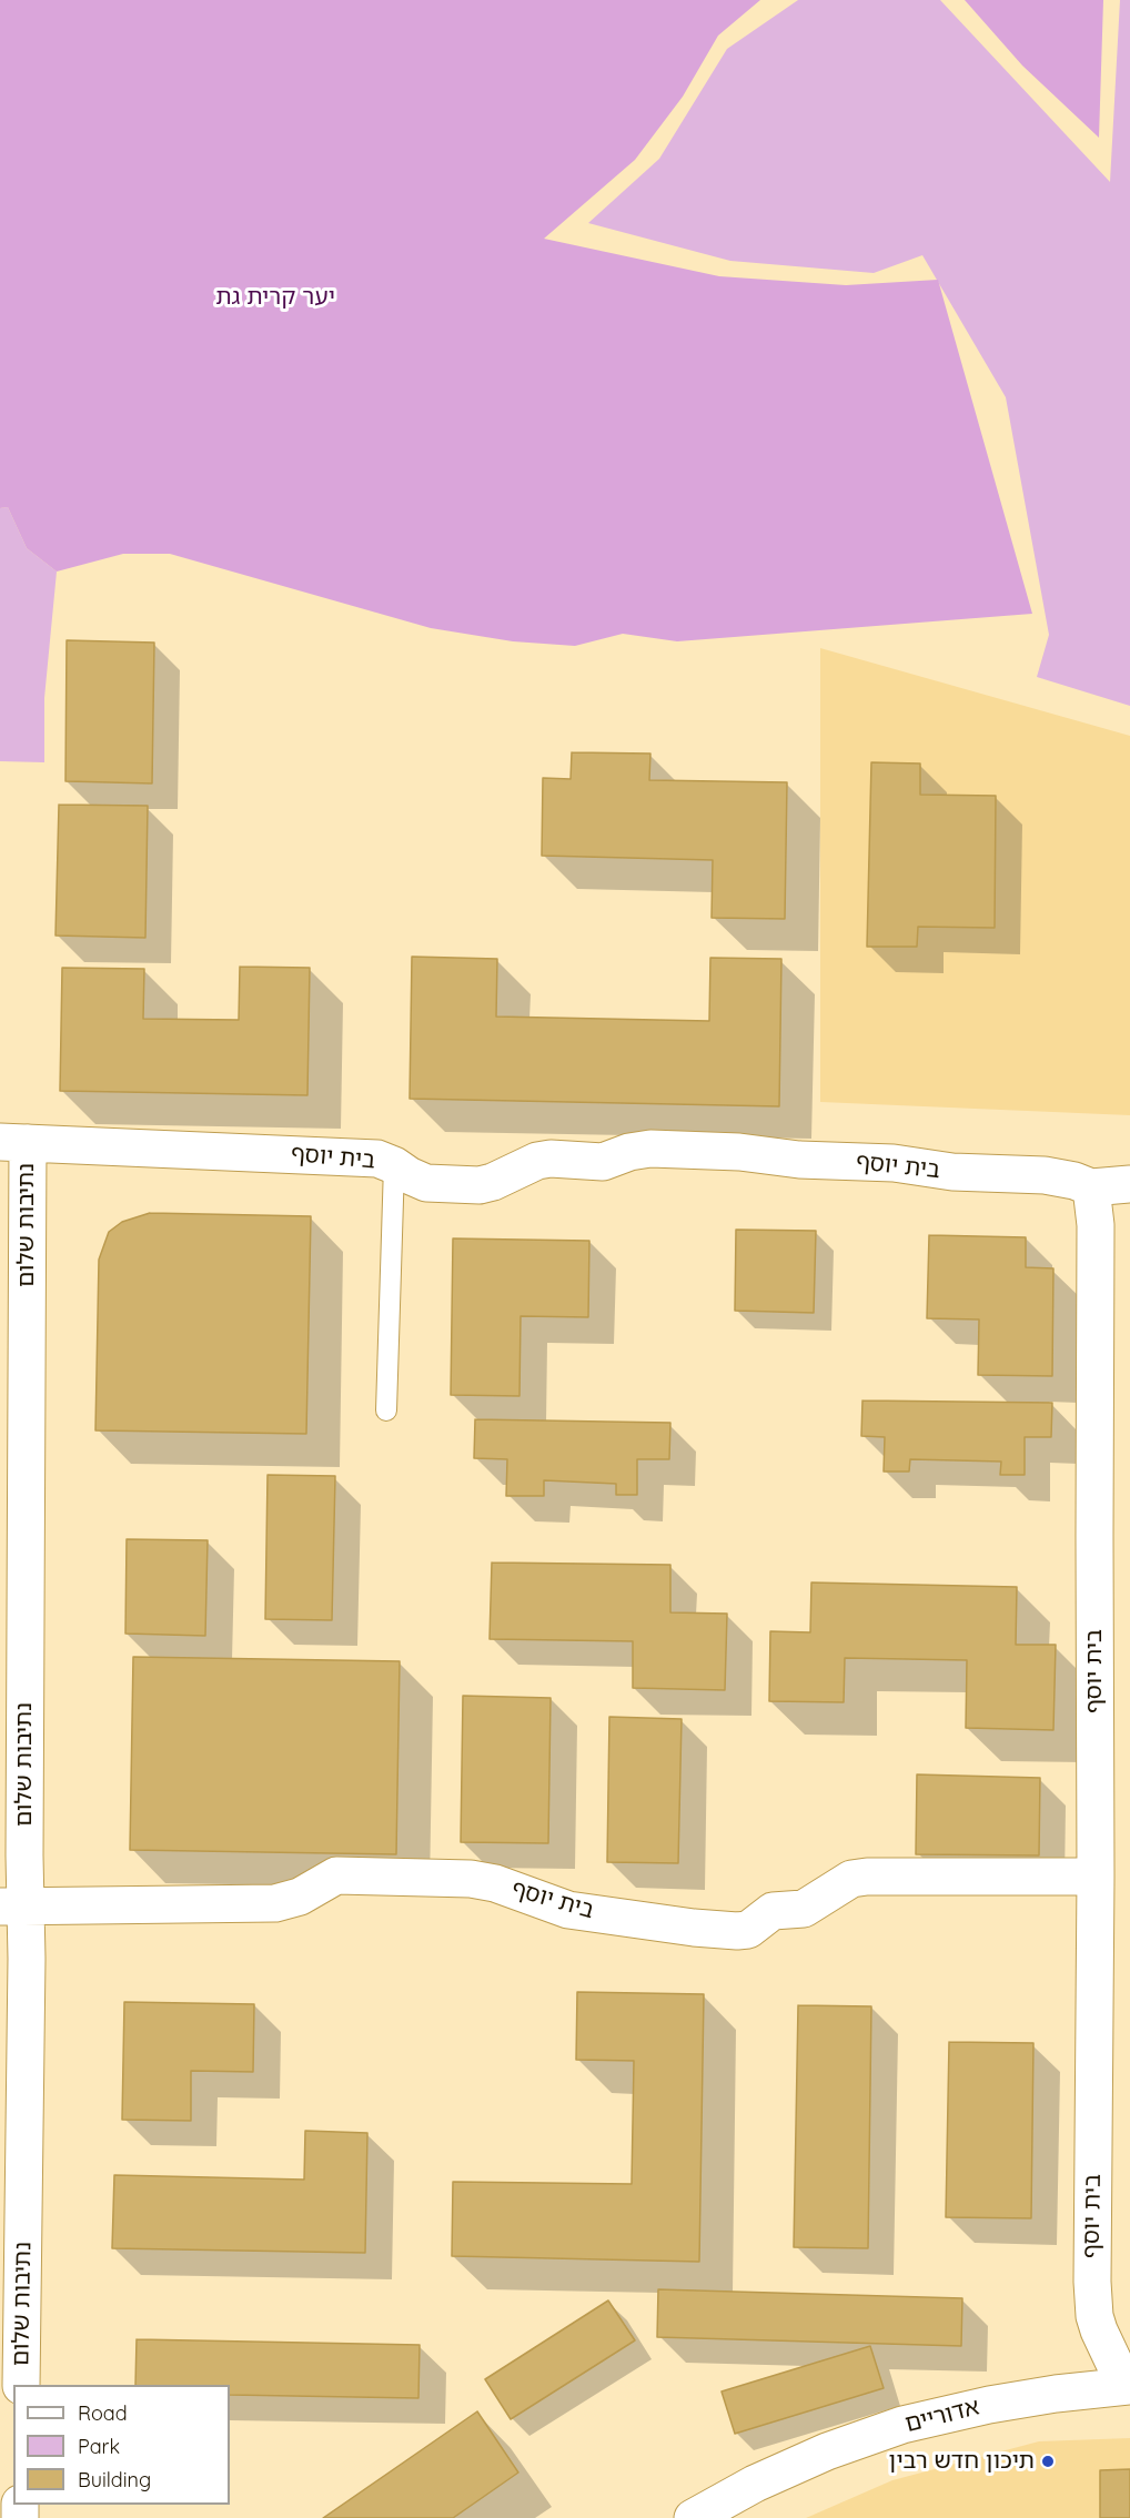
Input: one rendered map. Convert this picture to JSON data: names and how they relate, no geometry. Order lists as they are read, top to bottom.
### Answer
{
  "streets": {
    "street": ["בית יוסף", "נתיבות שלום", "אדוריים"]
  },
  "crossings": [
    ["בית יוסף", "נתיבות שלום"],
    ["בית יוסף", "אדוריים"]
  ],
  "parks": ["יער קרית גת"],
  "places": ["תיכון חדש רבין"],
  "legend": ["Road", "Park", "Building"]
}
